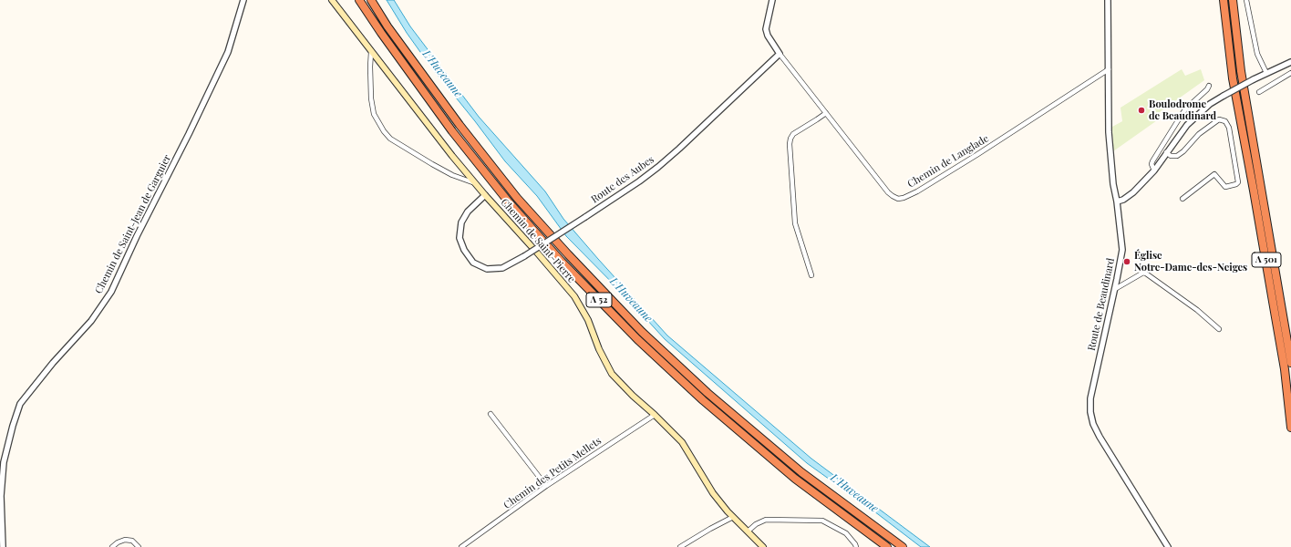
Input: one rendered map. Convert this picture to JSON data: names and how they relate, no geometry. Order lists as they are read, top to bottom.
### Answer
{
  "streets": {
    "highway": ["A 501", "A 52"],
    "main road": ["Chemin de Saint-Pierre"],
    "street": [
      "Chemin de Langlade",
      "Route des Aubes",
      "Chemin de Saint-Jean de Garguier",
      "Route de Beaudinard",
      "Chemin des Petits Mellets"
    ]
  },
  "crossings": [
    ["Chemin de Langlade", "Route des Aubes"],
    ["Chemin de Langlade", "Route de Beaudinard"],
    ["Route des Aubes", "Chemin de Saint-Pierre"],
    ["Chemin de Saint-Pierre", "Chemin des Petits Mellets"]
  ],
  "water": ["L'Huveaune"],
  "places": ["Boulodrome de Beaudinard", "Église Notre-Dame-des-Neiges"]
}
